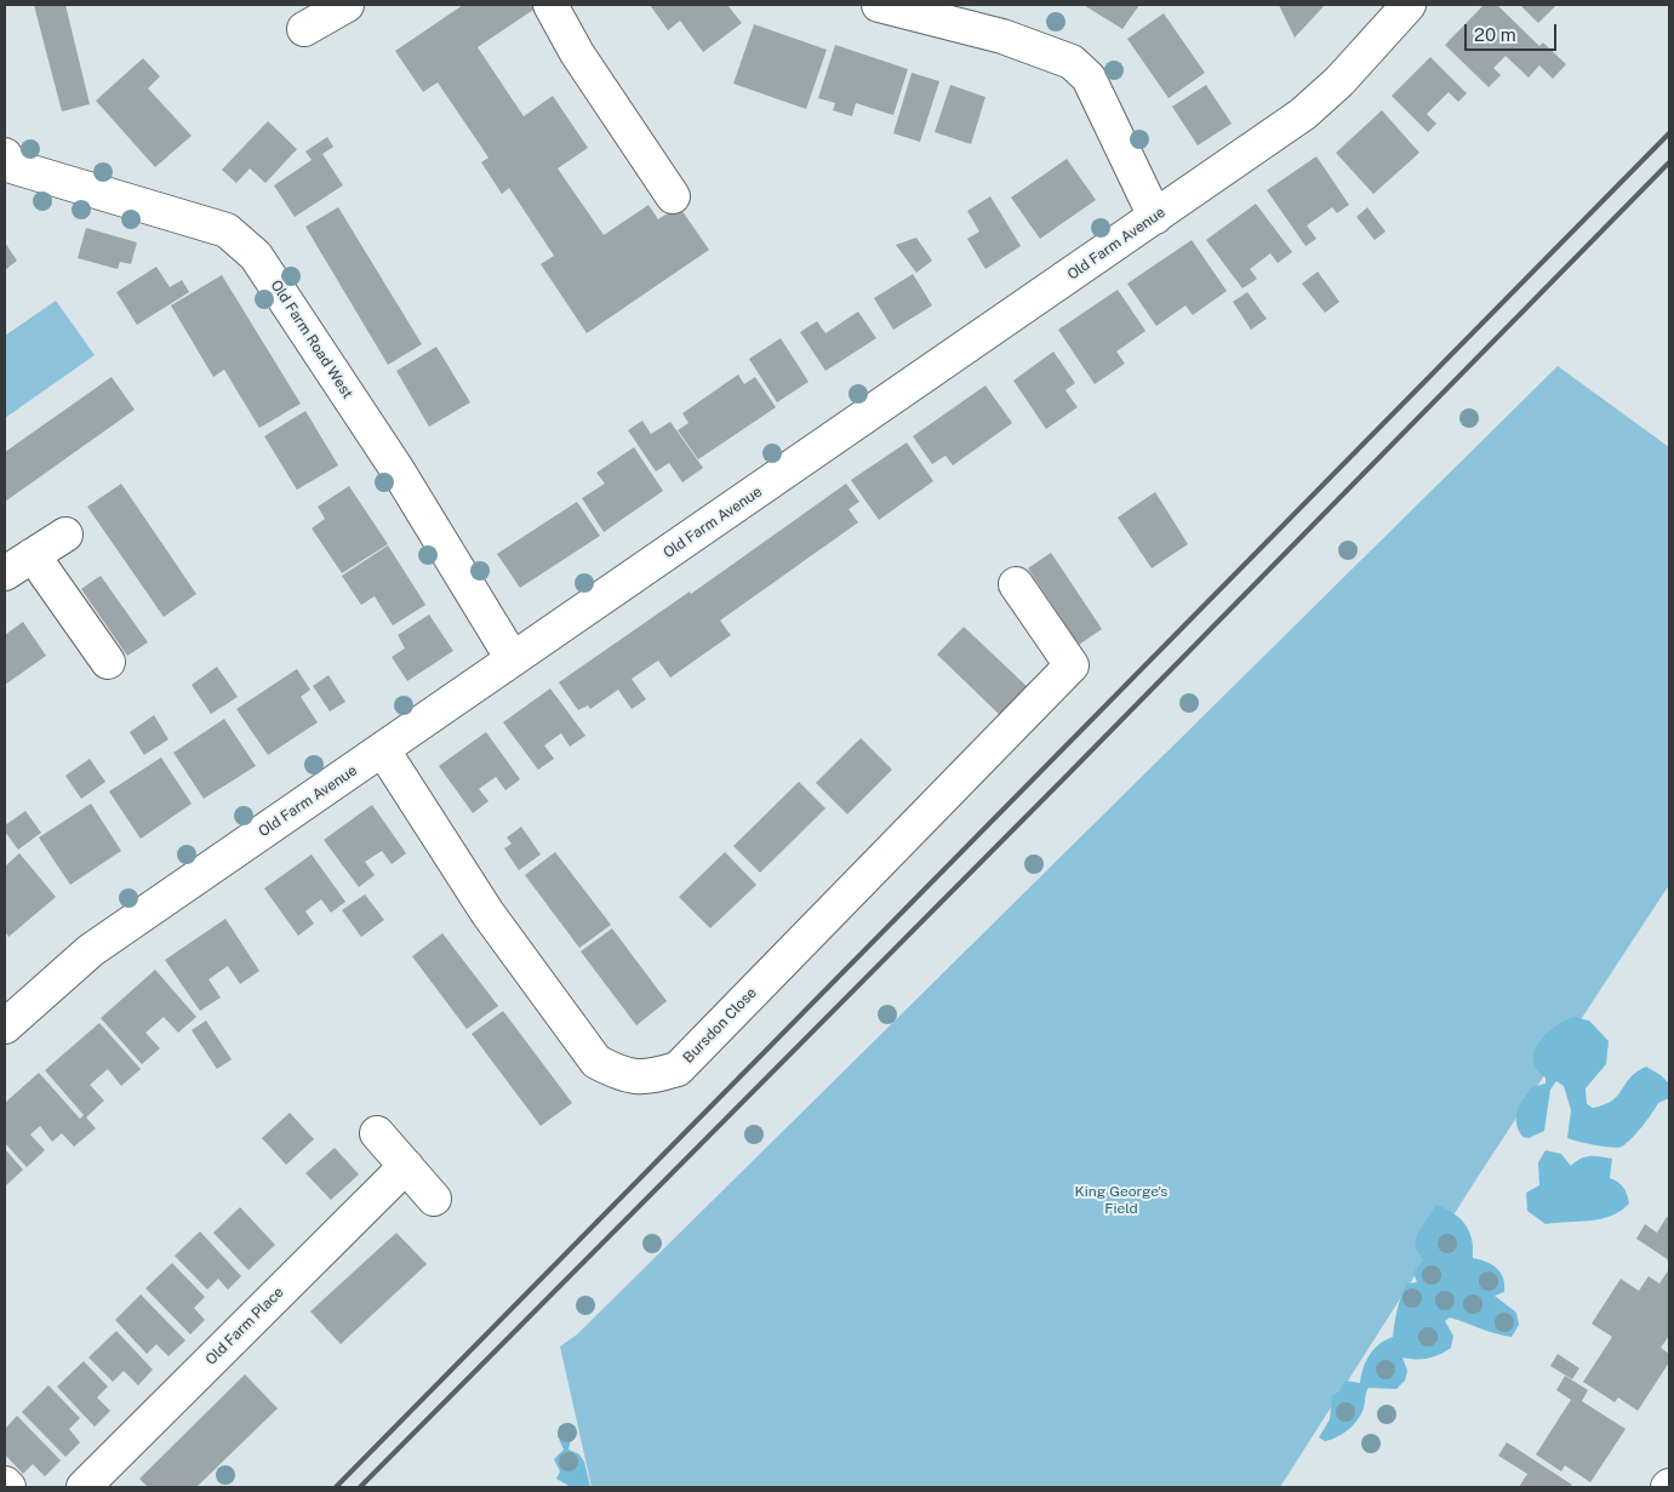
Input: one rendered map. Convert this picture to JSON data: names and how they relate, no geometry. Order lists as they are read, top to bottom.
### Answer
{
  "streets": {
    "street": [
      "Old Farm Avenue",
      "Old Farm Road West",
      "Bursdon Close",
      "Old Farm Place"
    ]
  },
  "crossings": [
    ["Old Farm Avenue", "Old Farm Road West"],
    ["Old Farm Avenue", "Bursdon Close"]
  ],
  "parks": ["King George's Field"],
  "scale_bar": "20 m"
}
